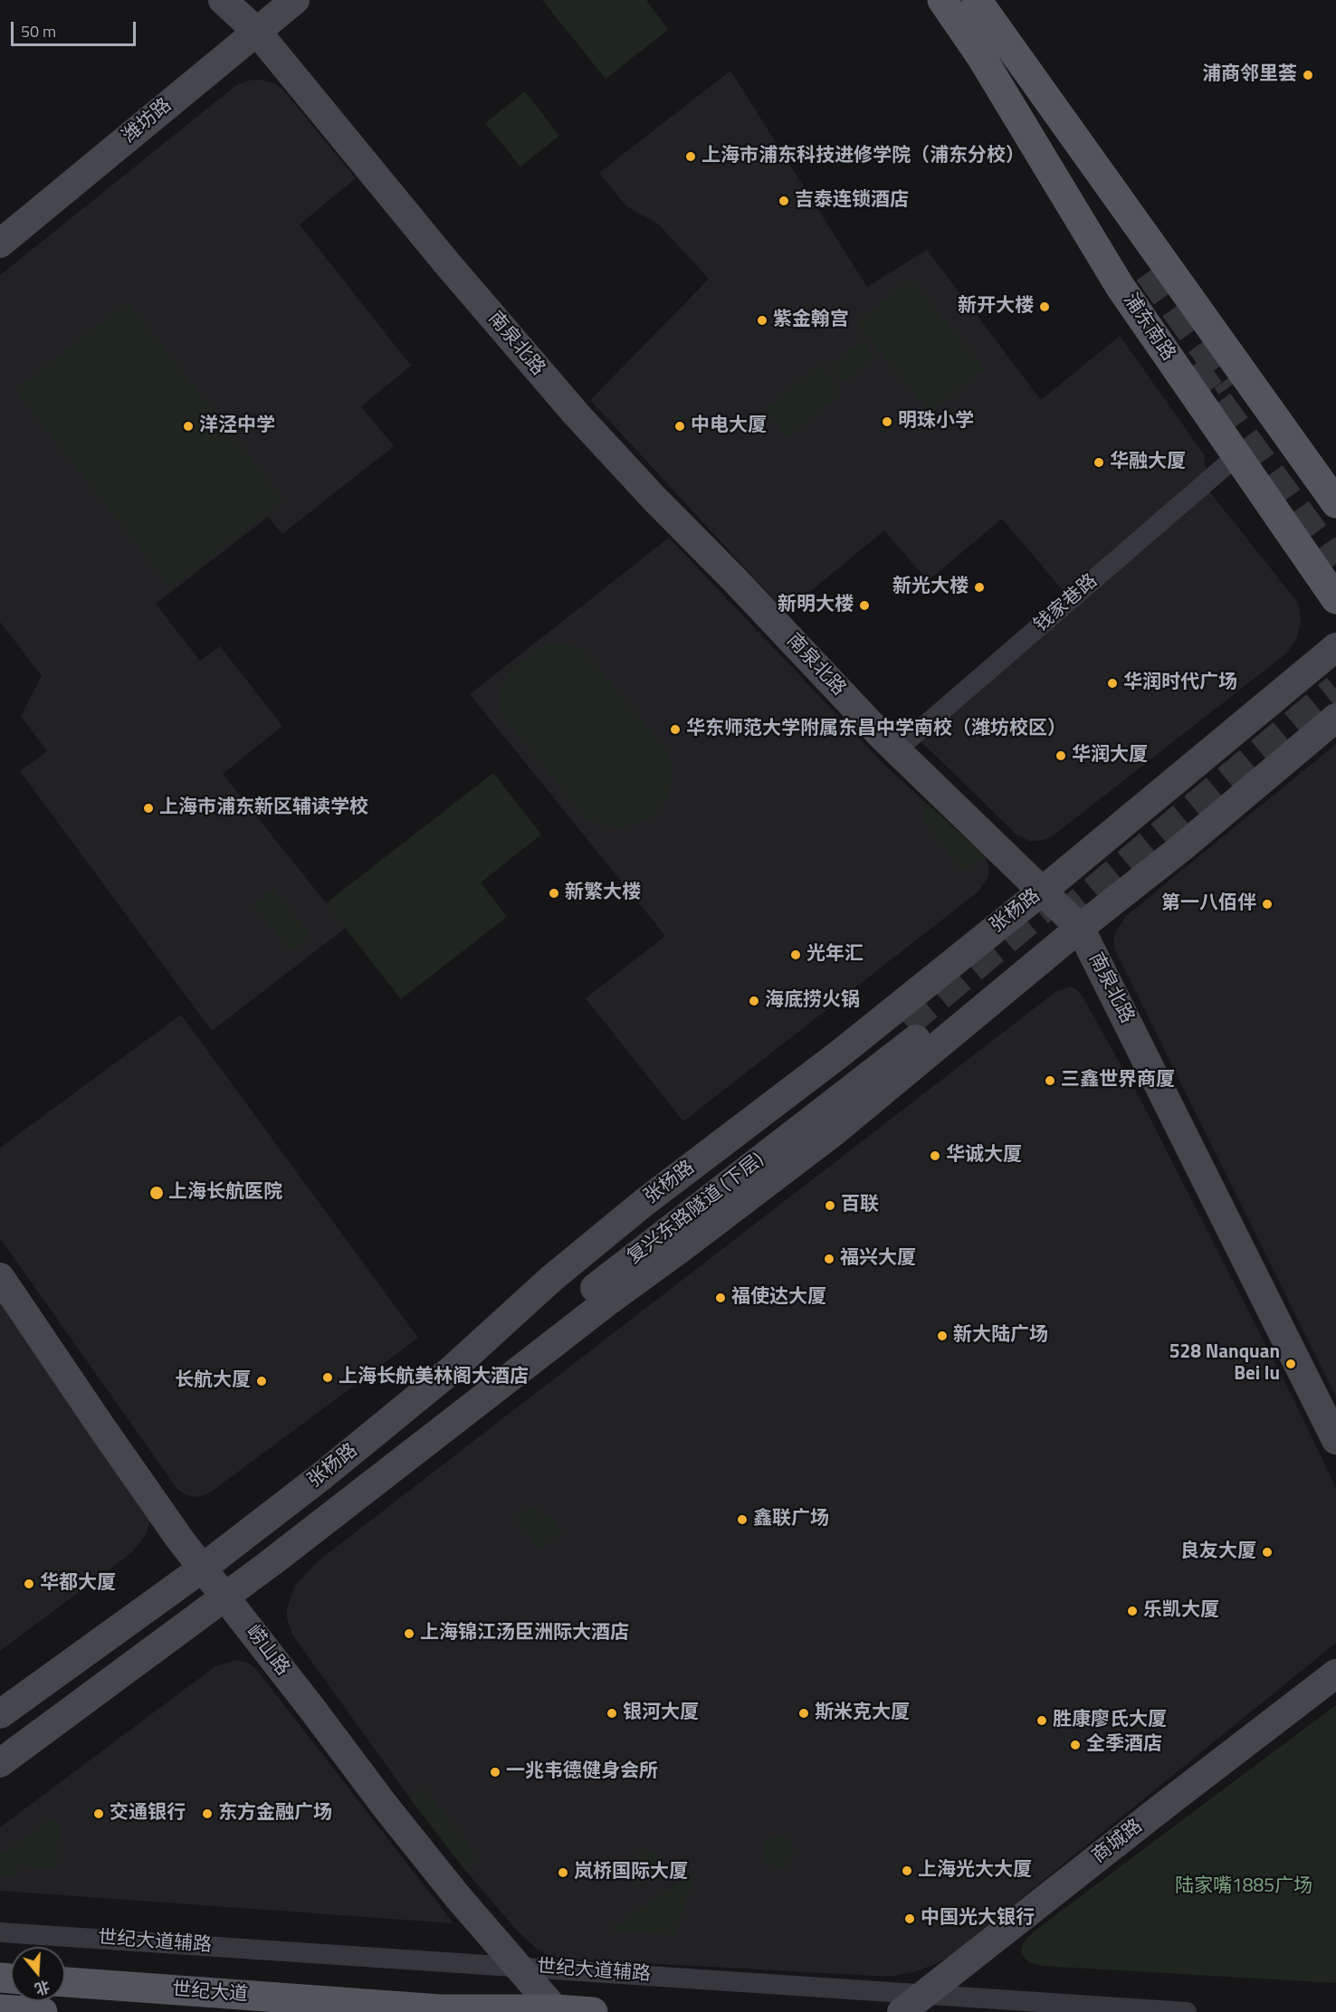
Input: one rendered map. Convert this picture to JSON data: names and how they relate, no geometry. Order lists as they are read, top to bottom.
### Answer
{
  "streets": {
    "main road": [
      "潍坊路",
      "浦东南路",
      "南泉北路",
      "张杨路",
      "复兴东路隧道 (下层)",
      "崂山路",
      "商城路",
      "世纪大道"
    ],
    "street": ["钱家巷路", "世纪大道辅路"]
  },
  "crossings": [
    ["潍坊路", "南泉北路"],
    ["浦东南路", "钱家巷路"],
    ["南泉北路", "钱家巷路"],
    ["南泉北路", "张杨路"],
    ["张杨路", "复兴东路隧道 (下层)"],
    ["张杨路", "崂山路"],
    ["崂山路", "世纪大道辅路"],
    ["崂山路", "世纪大道"],
    ["商城路", "世纪大道辅路"]
  ],
  "parks": ["陆家嘴1885广场"],
  "places": [
    "浦商邻里荟",
    "上海市浦东科技进修学院（浦东分校）",
    "吉泰连锁酒店",
    "新开大楼",
    "紫金翰宫",
    "明珠小学",
    "洋泾中学",
    "中电大厦",
    "华融大厦",
    "新光大楼",
    "新明大楼",
    "华润时代广场",
    "华东师范大学附属东昌中学南校（潍坊校区）",
    "华润大厦",
    "上海市浦东新区辅读学校",
    "新繁大楼",
    "第一八佰伴",
    "光年汇",
    "海底捞火锅",
    "三鑫世界商厦",
    "华诚大厦",
    "上海长航医院",
    "百联",
    "福兴大厦",
    "福使达大厦",
    "新大陆广场",
    "528 Nanquan Bei lu",
    "上海长航美林阁大酒店",
    "长航大厦",
    "鑫联广场",
    "良友大厦",
    "华都大厦",
    "乐凯大厦",
    "上海锦江汤臣洲际大酒店",
    "银河大厦",
    "斯米克大厦",
    "胜康廖氏大厦",
    "全季酒店",
    "一兆韦德健身会所",
    "交通银行",
    "东方金融广场",
    "上海光大大厦",
    "岚桥国际大厦",
    "中国光大银行"
  ],
  "scale_bar": "50 m",
  "north": "bottom"
}
